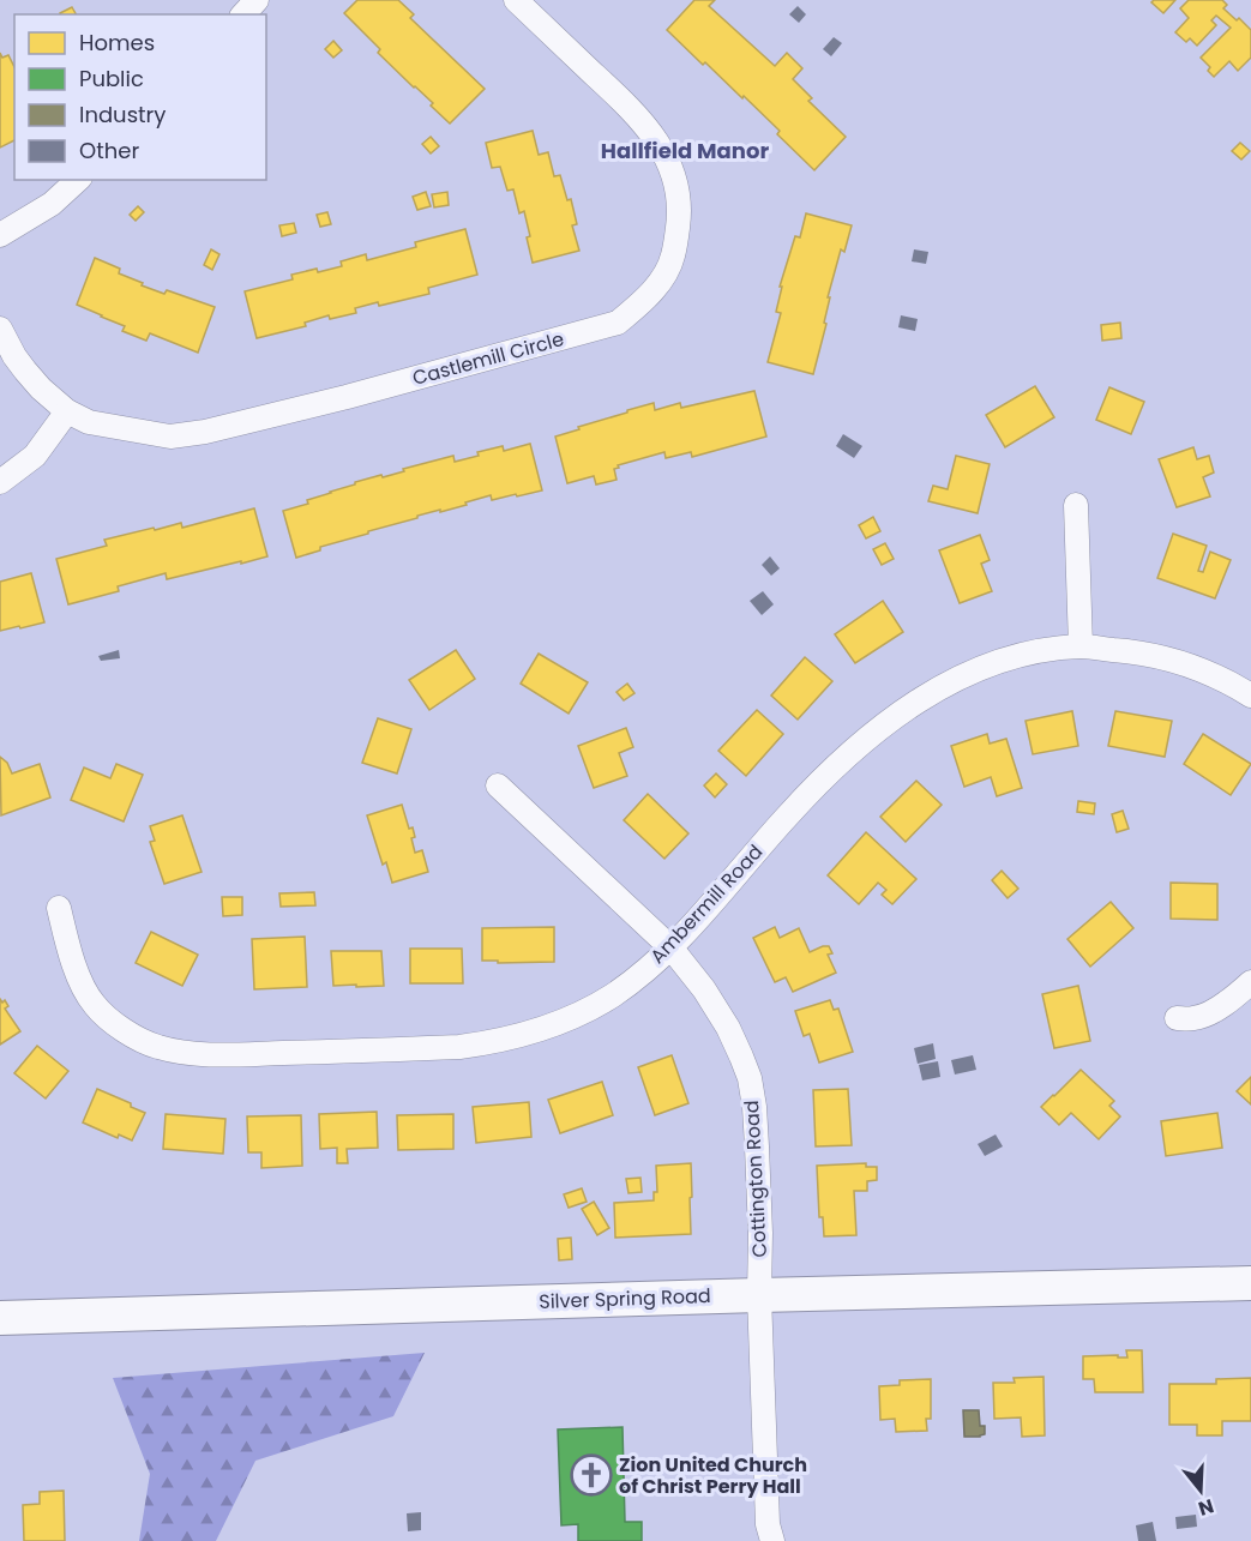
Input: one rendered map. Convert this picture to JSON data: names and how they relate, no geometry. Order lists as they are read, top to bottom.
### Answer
{
  "streets": {
    "main road": ["Silver Spring Road"],
    "street": ["Castlemill Circle", "Ambermill Road", "Cottington Road"]
  },
  "crossings": [
    ["Ambermill Road", "Cottington Road"],
    ["Cottington Road", "Silver Spring Road"]
  ],
  "districts": ["Hallfield Manor"],
  "places": {
    "church": ["Zion United Church of Christ Perry Hall"]
  },
  "legend": [
    "Homes",
    "Public",
    "Industry",
    "Other"
  ],
  "north": "bottom"
}
